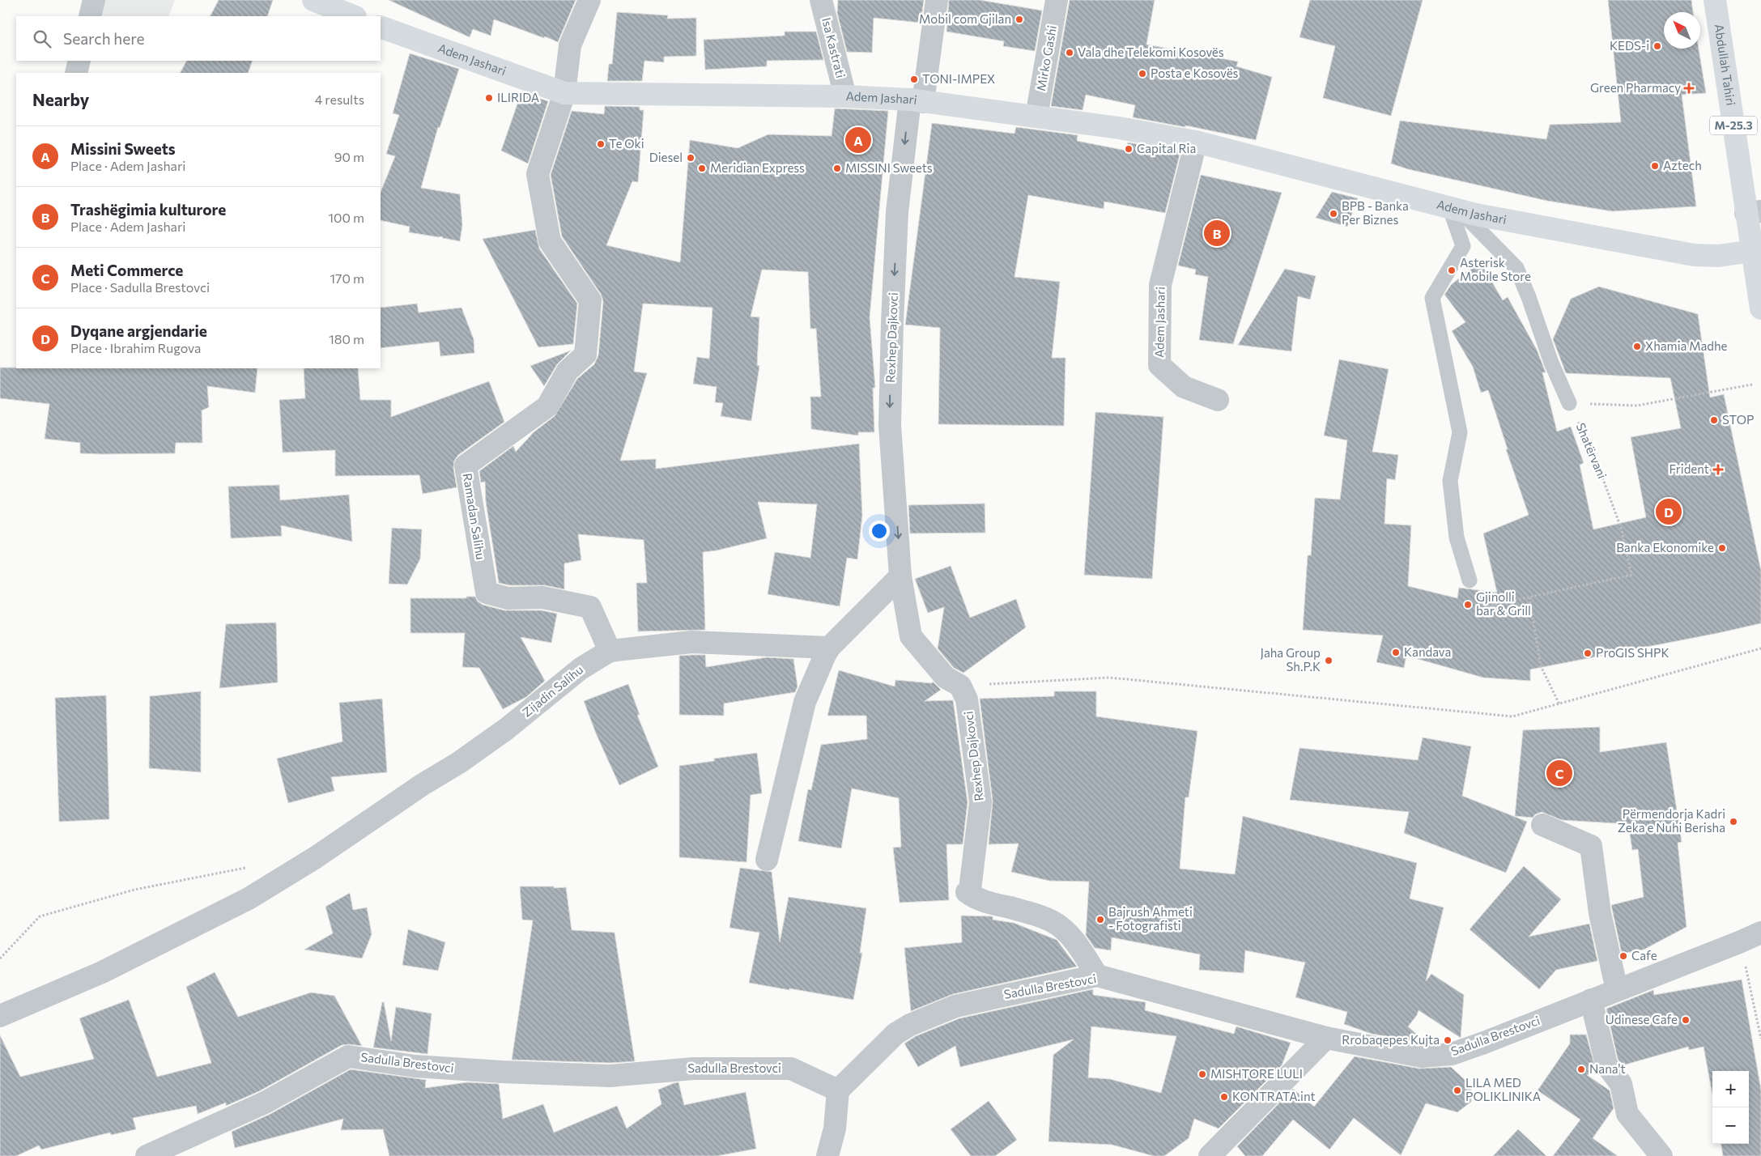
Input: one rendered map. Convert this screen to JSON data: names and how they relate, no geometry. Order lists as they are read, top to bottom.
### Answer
{
  "streets": {
    "main road": ["Adem Jashari", "Abdullah Tahiri", "M-25.3"],
    "street": [
      "Isa Kastrati",
      "Mirko Gashi",
      "Rexhep Dajkovci",
      "Ramadan Salihu",
      "Zijadin Salihu",
      "Sadulla Brestovci"
    ],
    "path": ["Shatërvani"]
  },
  "crossings": [
    ["Isa Kastrati", "Adem Jashari"],
    ["Mirko Gashi", "Adem Jashari"],
    ["Adem Jashari", "Abdullah Tahiri"],
    ["Adem Jashari", "M-25.3"],
    ["Adem Jashari", "Rexhep Dajkovci"],
    ["Adem Jashari", "Ramadan Salihu"],
    ["Abdullah Tahiri", "M-25.3"],
    ["Rexhep Dajkovci", "Sadulla Brestovci"],
    ["Ramadan Salihu", "Zijadin Salihu"]
  ],
  "one_way": ["Rexhep Dajkovci"],
  "places": {
    "other": [
      "Mobil com Gjilan",
      "KEDS-i",
      "Vala dhe Telekomi Kosovës",
      "Posta e Kosovës",
      "TONI-IMPEX",
      "ILIRIDA",
      "Te Oki",
      "Capital Ria",
      "Diesel",
      "Aztech",
      "Meridian Express",
      "MISSINI Sweets",
      "BPB - Banka Per Biznes",
      "Asterisk Mobile Store",
      "Xhamia Madhe",
      "STOP",
      "Banka Ekonomike",
      "Gjinolli bar & Grill",
      "Kandava",
      "ProGIS SHPK",
      "Jaha Group Sh.P.K",
      "Përmendorja Kadri Zeka e Nuhi Berisha",
      "Bajrush Ahmeti - Fotografisti",
      "Cafe",
      "Udinese Cafe",
      "Rrobaqepes Kujta",
      "Nana't",
      "MISHTORE LULI",
      "LILA MED POLIKLINIKA",
      "KONTRATA.int"
    ],
    "health": ["Green Pharmacy", "Frident"]
  },
  "north": "top left",
  "page": {
    "search": "Search here",
    "heading": ["Nearby", "4 results"],
    "pins": [
      "A",
      "B",
      "D",
      "C"
    ],
    "list": [
      {
        "mark": "A",
        "name": "Missini Sweets",
        "note": "Place · Adem Jashari",
        "value": "90 m"
      },
      {
        "mark": "B",
        "name": "Trashëgimia kulturore",
        "note": "Place · Adem Jashari",
        "value": "100 m"
      },
      {
        "mark": "C",
        "name": "Meti Commerce",
        "note": "Place · Sadulla Brestovci",
        "value": "170 m"
      },
      {
        "mark": "D",
        "name": "Dyqane argjendarie",
        "note": "Place · Ibrahim Rugova",
        "value": "180 m"
      }
    ],
    "map_buttons": ["+", "−"]
  }
}
